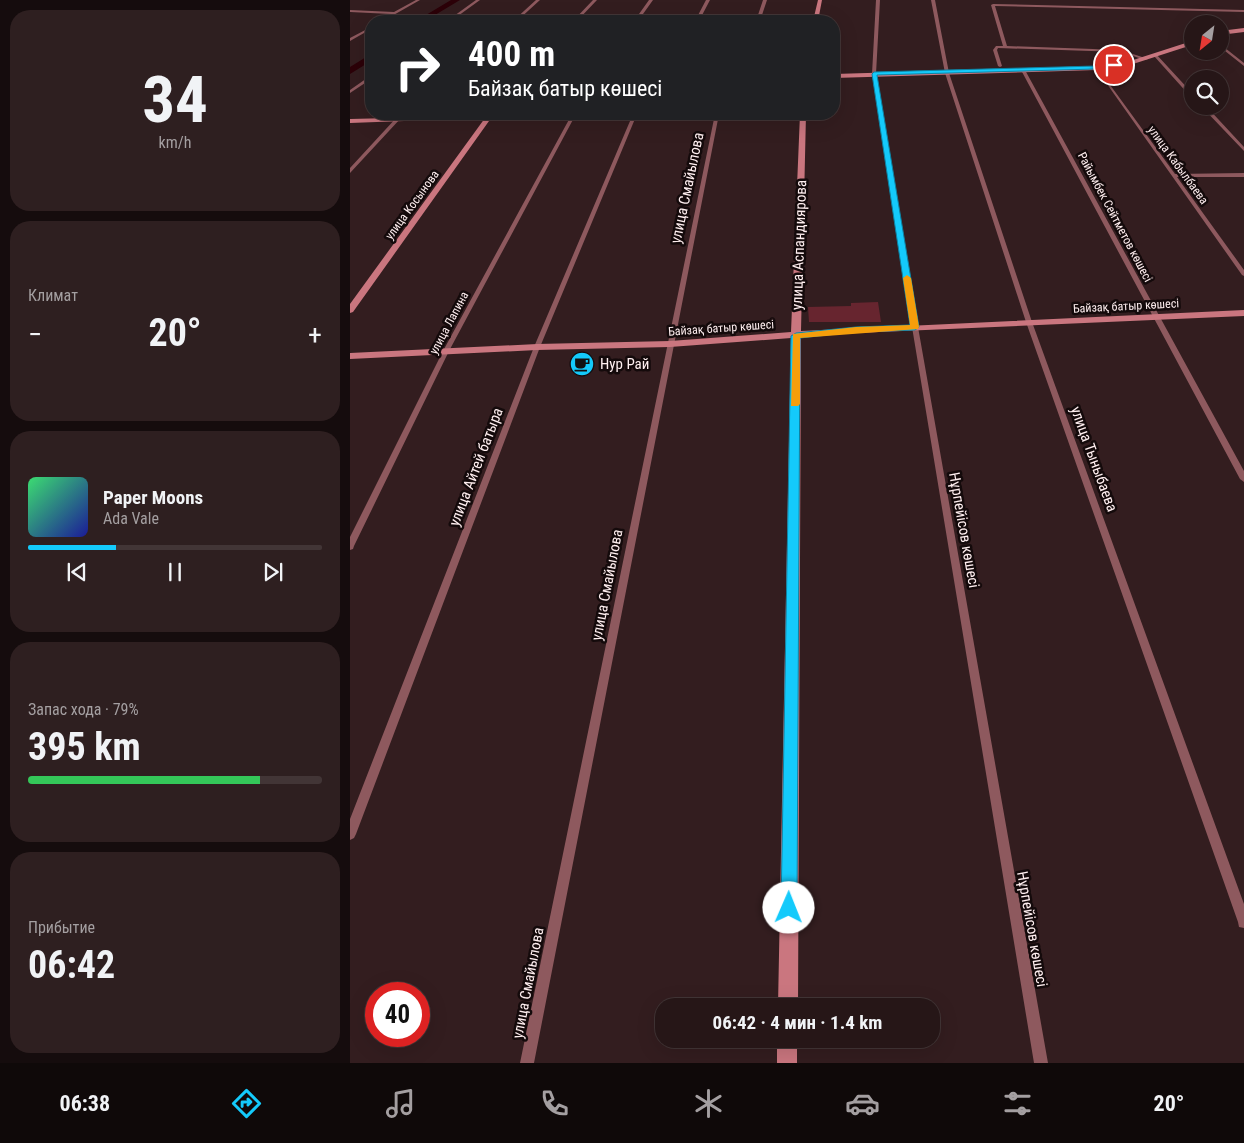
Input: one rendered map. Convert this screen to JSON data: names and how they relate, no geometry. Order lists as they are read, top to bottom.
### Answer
{
  "streets": {
    "street": [
      "улица Кабылбаева",
      "улица Смайылова",
      "улица Косынова",
      "Райымбек Сейтметов көшесі",
      "улица Аспандиярова",
      "Байзақ батыр көшесі",
      "улица Лапина",
      "улица Тыныбаева",
      "улица Айтей батыра",
      "Нұрпейісов көшесі"
    ]
  },
  "crossings": [
    ["улица Смайылова", "Байзақ батыр көшесі"],
    ["Райымбек Сейтметов көшесі", "Байзақ батыр көшесі"],
    ["улица Аспандиярова", "Байзақ батыр көшесі"],
    ["Байзақ батыр көшесі", "улица Лапина"],
    ["Байзақ батыр көшесі", "улица Тыныбаева"],
    ["Байзақ батыр көшесі", "улица Айтей батыра"],
    ["Байзақ батыр көшесі", "Нұрпейісов көшесі"]
  ],
  "places": {
    "cafe": ["Нур Рай"]
  },
  "north": "bottom left",
  "page": {
    "tile": [
      ["34", "km/h"],
      "Климат",
      ["Запас хода · 79%", "395 km"],
      ["Прибытие", "06:42"]
    ],
    "turn": ["400 m", "Байзақ батыр көшесі"],
    "heat": ["−", "20°", "+"],
    "song": ["Paper Moons", "Ada Vale"],
    "limit": "40",
    "trip": "06:42 · 4 мин · 1.4 km",
    "tabs": ["06:38", "20°"]
  }
}
